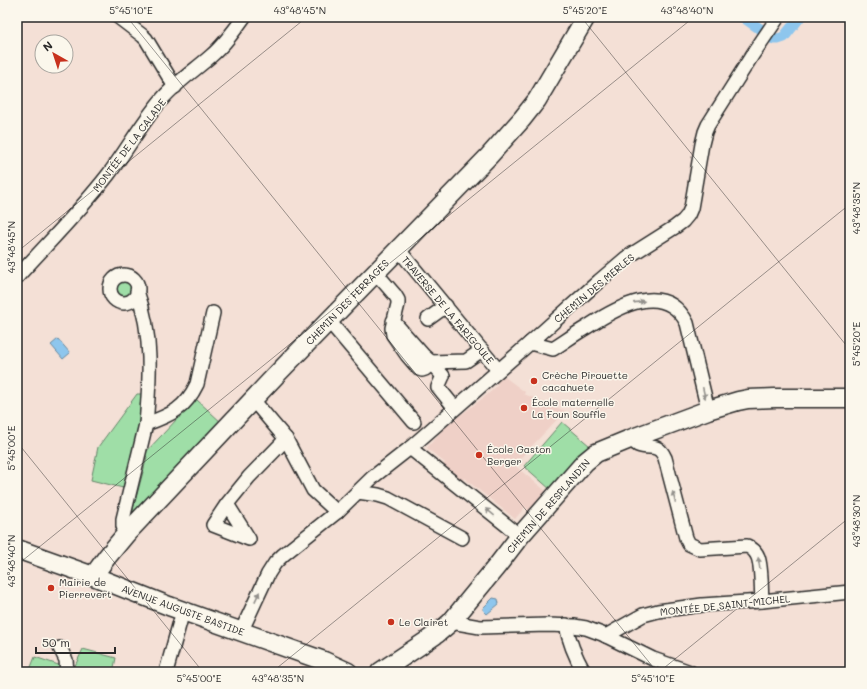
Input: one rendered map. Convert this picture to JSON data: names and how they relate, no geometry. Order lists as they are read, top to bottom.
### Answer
{
  "streets": {
    "street": [
      "MONTÉE DE LA CALADE",
      "CHEMIN DES MERLES",
      "CHEMIN DES FERRAGES",
      "TRAVERSE DE LA FARIGOULE",
      "CHEMIN DE RESPLANDIN",
      "MONTÉE DE SAINT-MICHEL",
      "AVENUE AUGUSTE BASTIDE"
    ]
  },
  "crossings": [
    ["CHEMIN DES MERLES", "TRAVERSE DE LA FARIGOULE"],
    ["CHEMIN DES MERLES", "AVENUE AUGUSTE BASTIDE"],
    ["CHEMIN DES FERRAGES", "TRAVERSE DE LA FARIGOULE"],
    ["CHEMIN DES FERRAGES", "AVENUE AUGUSTE BASTIDE"]
  ],
  "places": [
    "Crèche Pirouette cacahuete",
    "École maternelle La Foun Souffle",
    "École Gaston Berger",
    "Mairie de Pierrevert",
    "Le Clairet"
  ],
  "scale_bar": "50 m",
  "north": "top left",
  "coordinates": [
    "5°45'10\"E",
    "43°48'45\"N",
    "5°45'20\"E",
    "43°48'40\"N",
    "43°48'35\"N",
    "5°45'00\"E",
    "43°48'30\"N"
  ]
}
